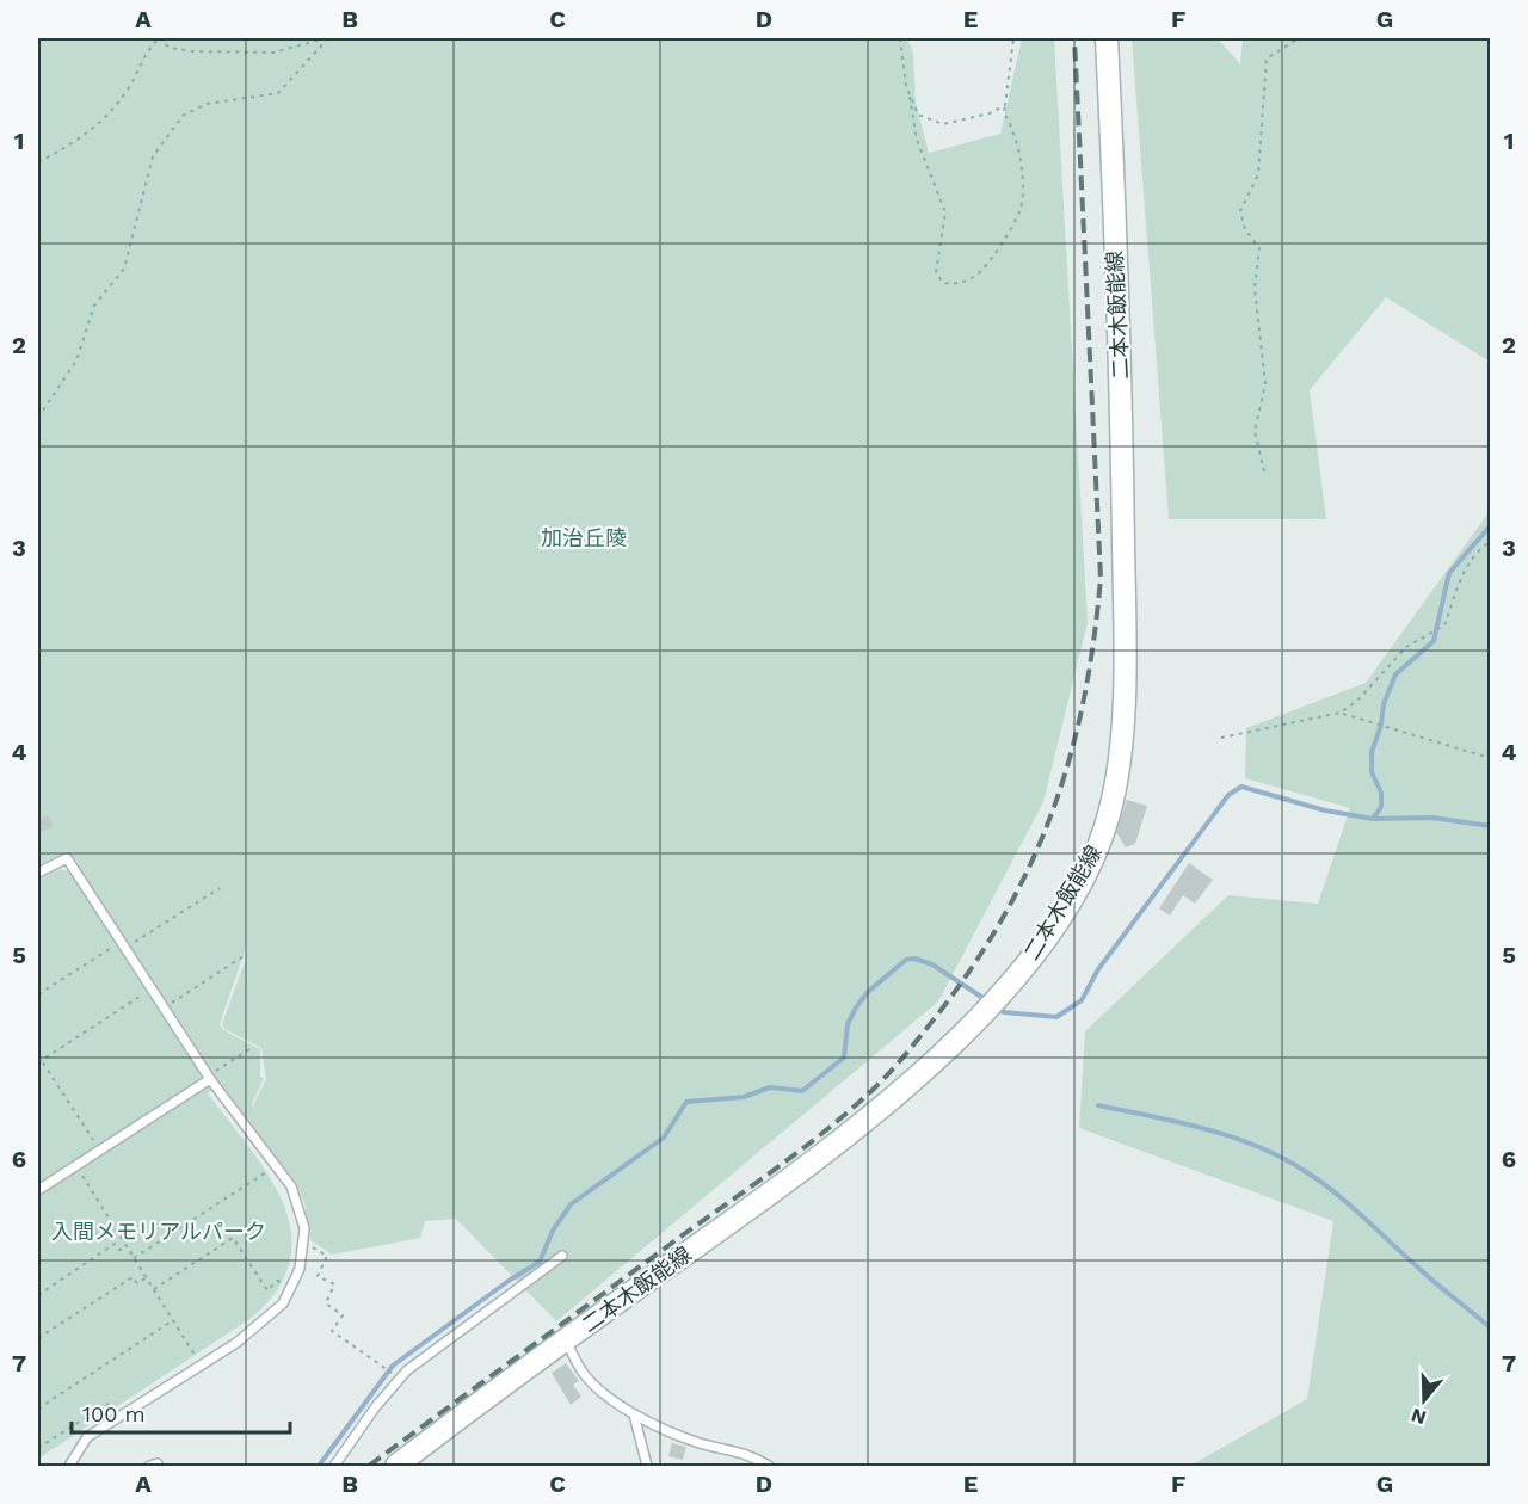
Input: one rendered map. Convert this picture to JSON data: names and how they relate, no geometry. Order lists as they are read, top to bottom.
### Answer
{
  "streets": {
    "main road": ["二本木飯能線"]
  },
  "parks": ["加治丘陵", "入間メモリアルパーク"],
  "scale_bar": "100 m",
  "north": "bottom",
  "grid": {
    "columns": [
      "A",
      "B",
      "C",
      "D",
      "E",
      "F",
      "G"
    ],
    "rows": [
      "1",
      "2",
      "3",
      "4",
      "5",
      "6",
      "7"
    ]
  }
}
